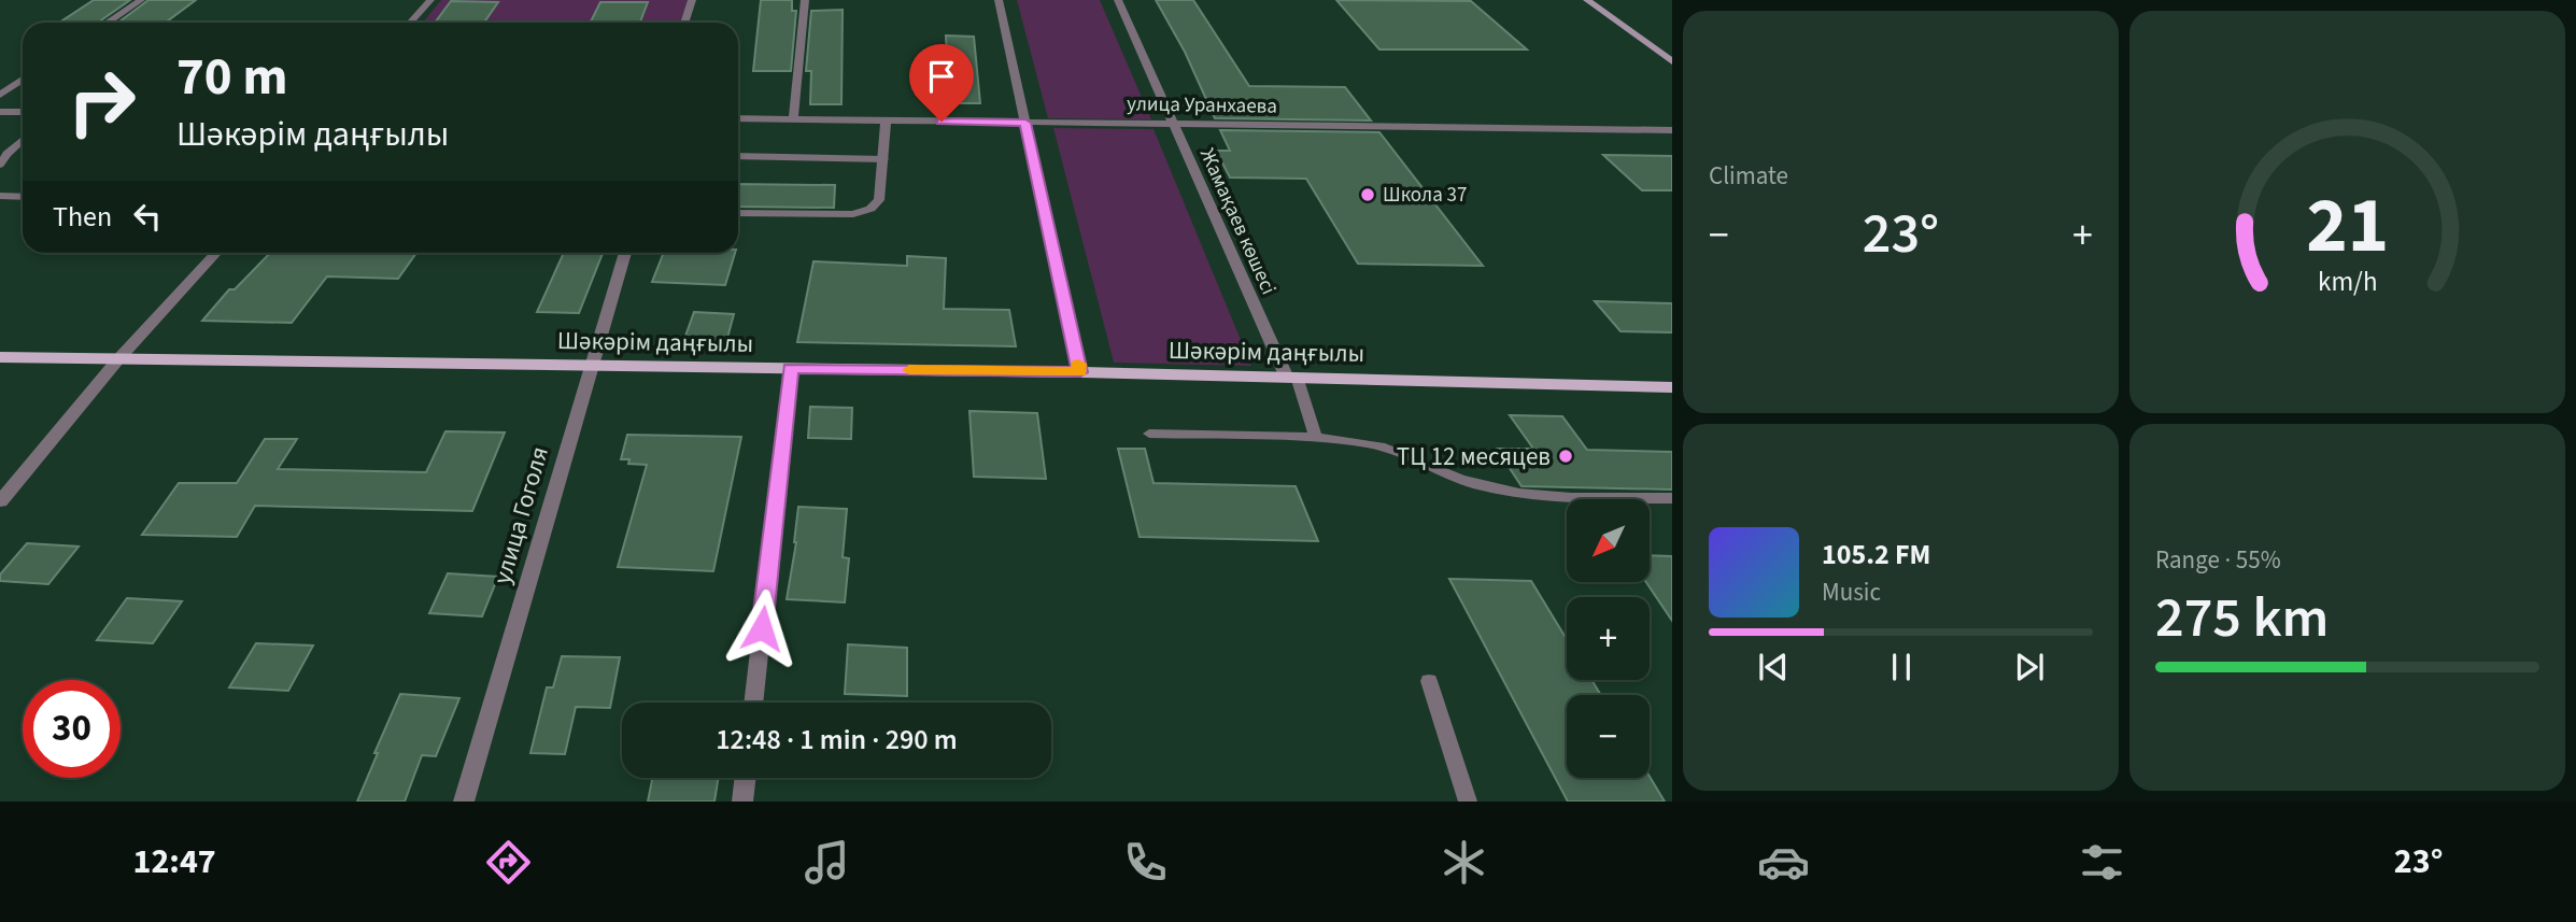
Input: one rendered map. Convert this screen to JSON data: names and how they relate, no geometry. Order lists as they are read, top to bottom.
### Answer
{
  "streets": {
    "main road": ["Шәкәрім даңғылы"],
    "street": ["улица Уранхаева", "Жамақаев көшесі", "улица Гоголя"]
  },
  "crossings": [
    ["улица Уранхаева", "Жамақаев көшесі"],
    ["Жамақаев көшесі", "Шәкәрім даңғылы"],
    ["Шәкәрім даңғылы", "улица Гоголя"]
  ],
  "places": ["Школа 37", "ТЦ 12 месяцев"],
  "north": "bottom left",
  "page": {
    "tile": [
      "Climate",
      ["Range · 55%", "275 km"]
    ],
    "turn": ["70 m", "Шәкәрім даңғылы"],
    "then": "Then",
    "heat": ["−", "23°", "+"],
    "map_buttons": ["+", "−"],
    "song": ["105.2 FM", "Music"],
    "limit": "30",
    "trip": "12:48 · 1 min · 290 m",
    "tabs": ["12:47", "23°"],
    "gauge": ["21", "km/h"]
  }
}
